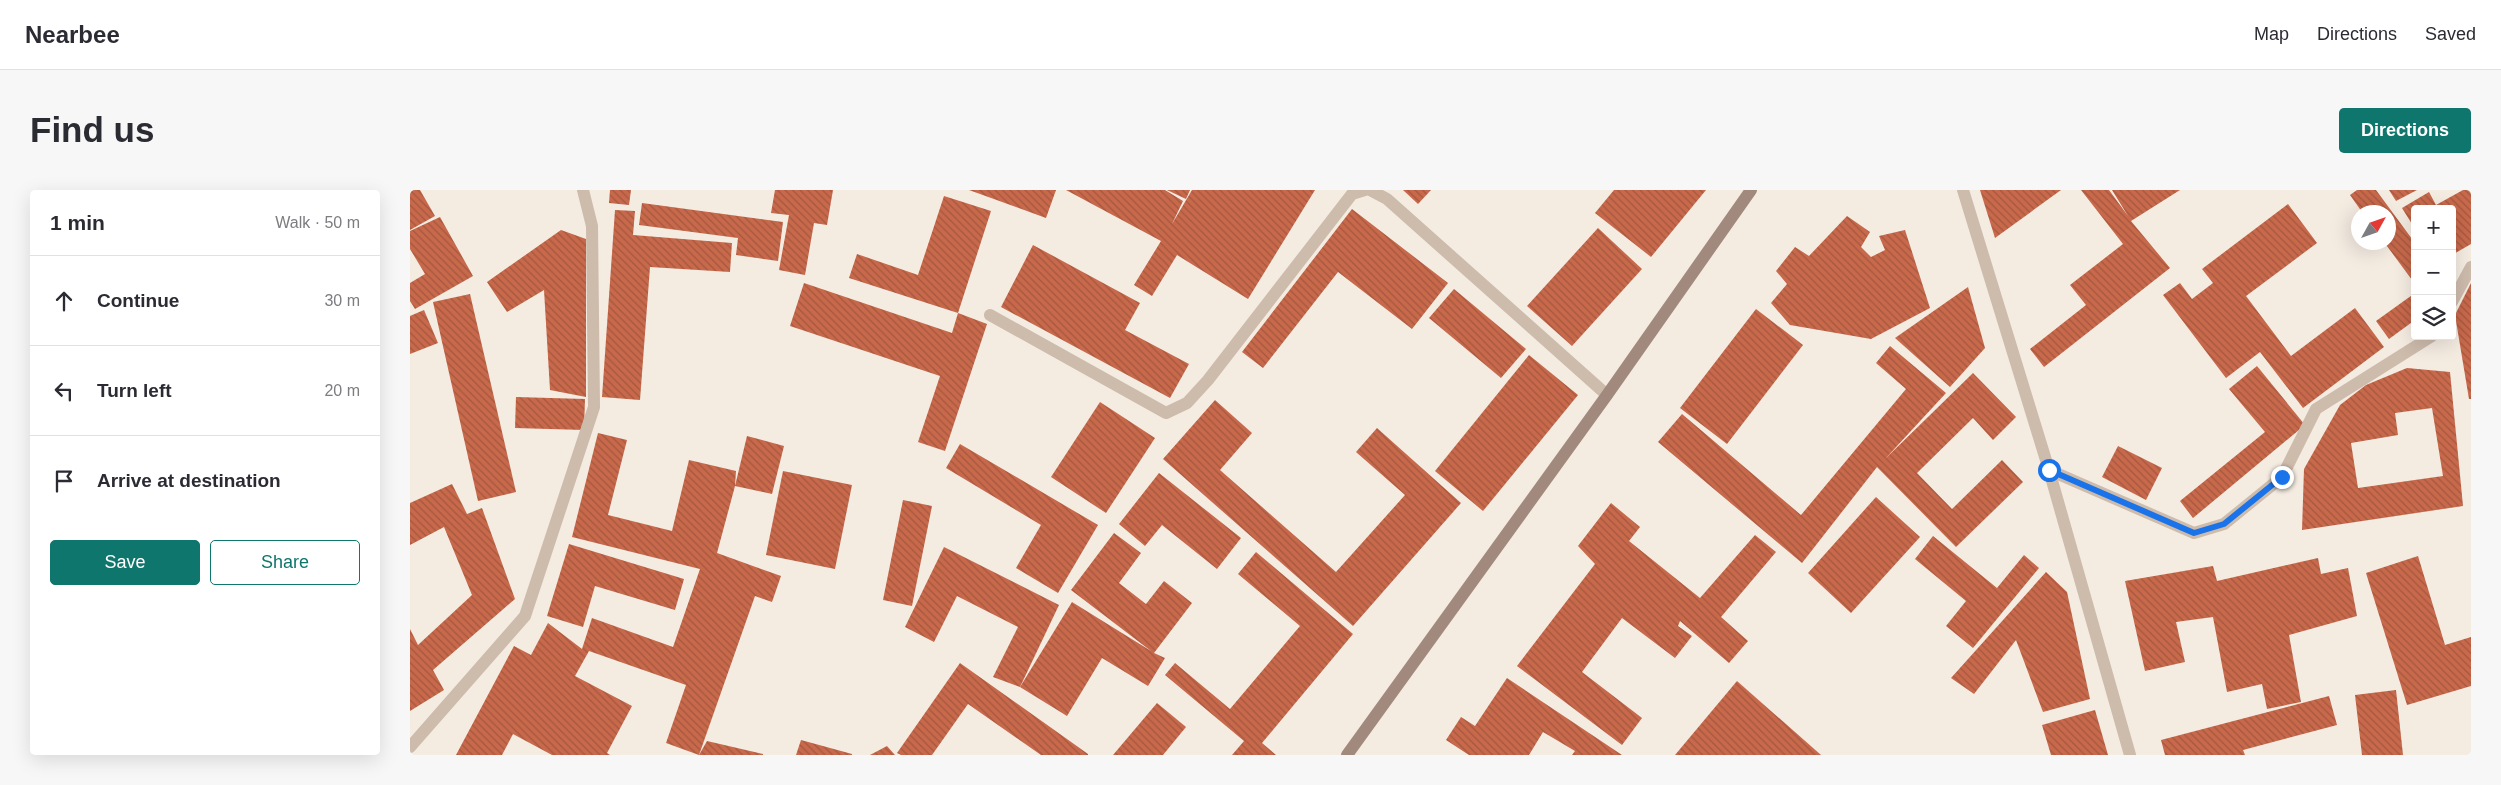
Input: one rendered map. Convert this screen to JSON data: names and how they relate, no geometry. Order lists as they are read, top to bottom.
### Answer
{
  "north": "top right",
  "page": {
    "header": "Nearbee",
    "nav": ["Map", "Directions", "Saved"],
    "buttons": [
      "Directions",
      ["Save", "Share"]
    ],
    "title": "Find us",
    "heading": ["1 min", "Walk · 50 m"],
    "map_buttons": ["+", "−"],
    "list": [
      ["Continue", "30 m"],
      ["Turn left", "20 m"],
      "Arrive at destination"
    ]
  }
}
